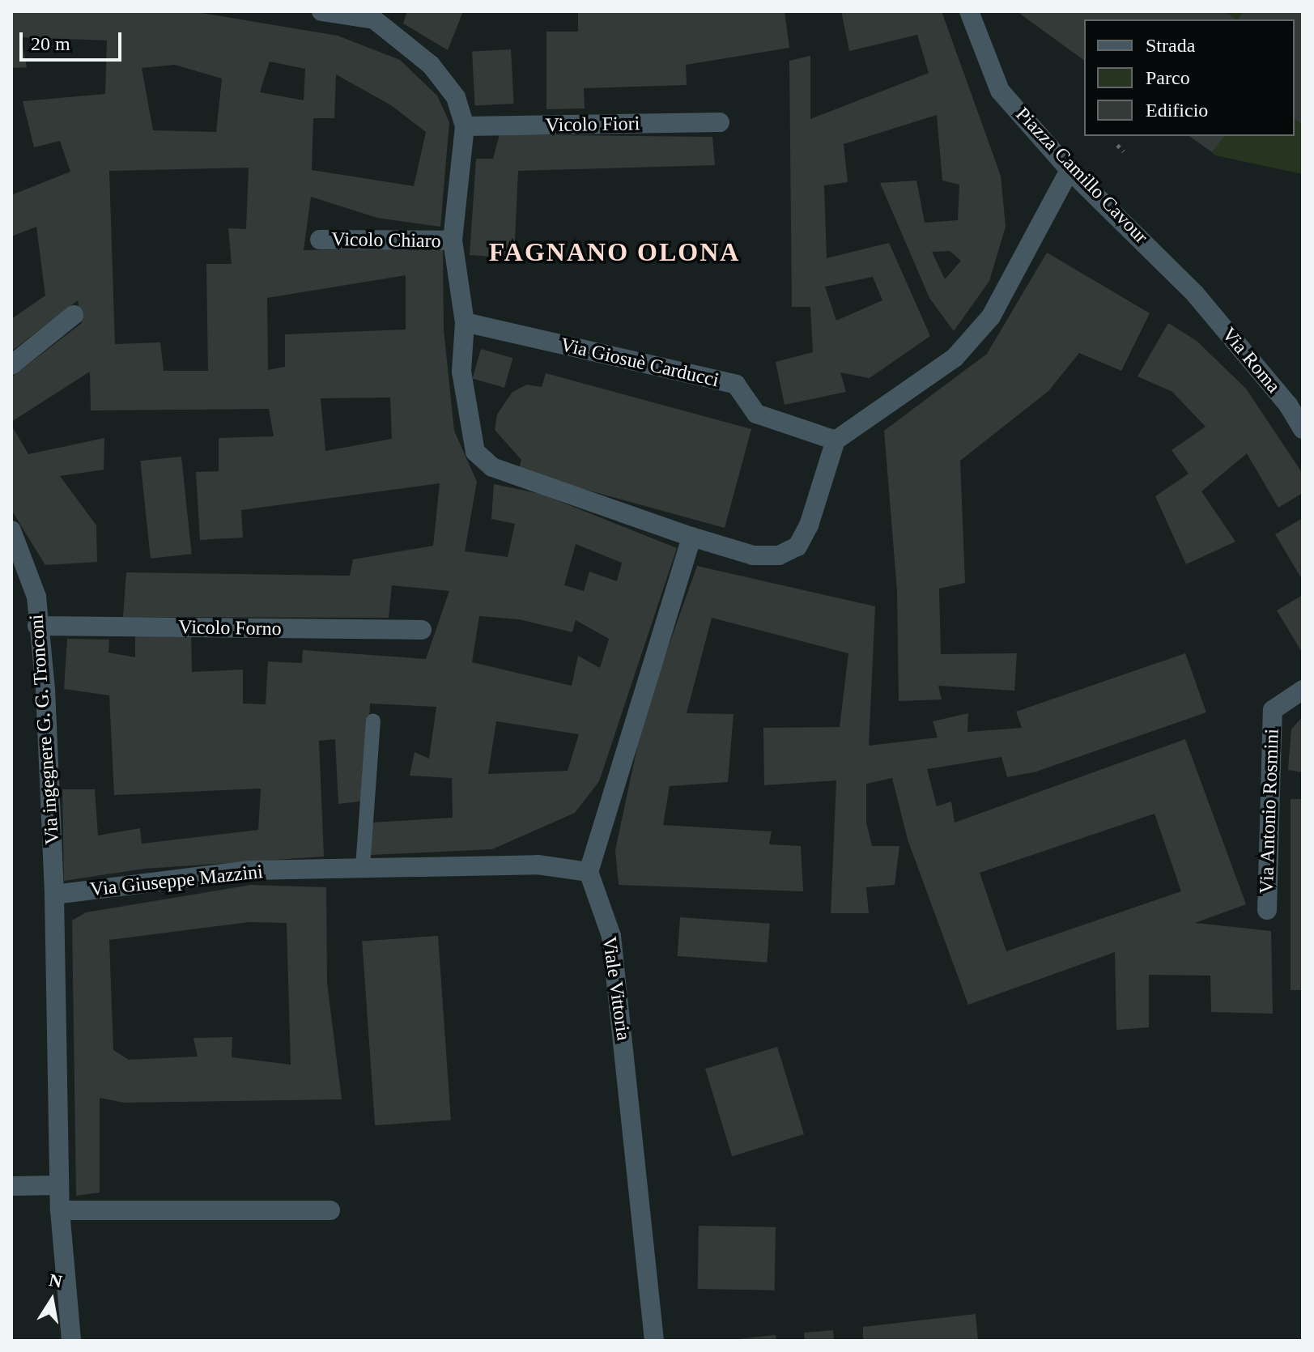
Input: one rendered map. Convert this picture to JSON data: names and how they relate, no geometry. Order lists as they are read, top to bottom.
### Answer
{
  "streets": {
    "street": [
      "Vicolo Fiori",
      "Piazza Camillo Cavour",
      "Vicolo Chiaro",
      "Via Roma",
      "Via Giosuè Carducci",
      "Vicolo Forno",
      "Via ingegnere G. G. Tronconi",
      "Via Antonio Rosmini",
      "Via Giuseppe Mazzini",
      "Viale Vittoria"
    ]
  },
  "crossings": [
    ["Piazza Camillo Cavour", "Via Roma"],
    ["Vicolo Forno", "Via ingegnere G. G. Tronconi"],
    ["Via ingegnere G. G. Tronconi", "Via Giuseppe Mazzini"],
    ["Via Giuseppe Mazzini", "Viale Vittoria"]
  ],
  "districts": ["FAGNANO OLONA"],
  "legend": ["Strada", "Parco", "Edificio"],
  "scale_bar": "20 m",
  "north": "top"
}
